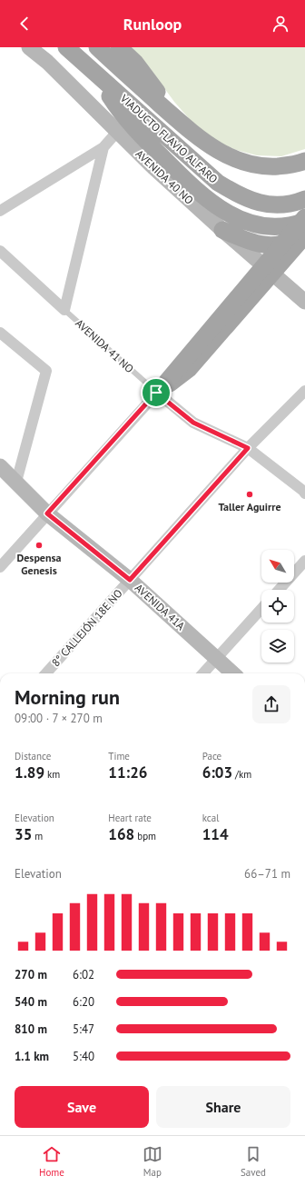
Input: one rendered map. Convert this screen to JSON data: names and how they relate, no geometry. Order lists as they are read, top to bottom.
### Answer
{
  "streets": {
    "main road": ["VIADUCTO FLAVIO ALFARO"],
    "street": [
      "AVENIDA 40 NO",
      "AVENIDA 41 NO",
      "AVENIDA 41A",
      "8° CALLEJÓN 18E NO"
    ]
  },
  "crossings": [
    ["AVENIDA 41 NO", "8° CALLEJÓN 18E NO"],
    ["AVENIDA 41A", "8° CALLEJÓN 18E NO"]
  ],
  "places": ["Taller Aguirre", "Despensa Genesis"],
  "north": "top left",
  "page": {
    "header": "Runloop",
    "heading": ["Morning run", "09:00 · 7 × 270 m"],
    "stats": [
      ["Distance", "1.89 km"],
      ["Time", "11:26"],
      ["Pace", "6:03 /km"],
      ["Elevation", "35 m"],
      ["Heart rate", "168 bpm"],
      ["kcal", "114"]
    ],
    "chart": ["Elevation", "66–71 m"],
    "list": [
      {
        "name": "270 m",
        "note": "6:02"
      },
      {
        "name": "540 m",
        "note": "6:20"
      },
      {
        "name": "810 m",
        "note": "5:47"
      },
      {
        "name": "1.1 km",
        "note": "5:40"
      }
    ],
    "buttons": ["Save", "Share"],
    "tabs": ["Home", "Map", "Saved"]
  }
}
